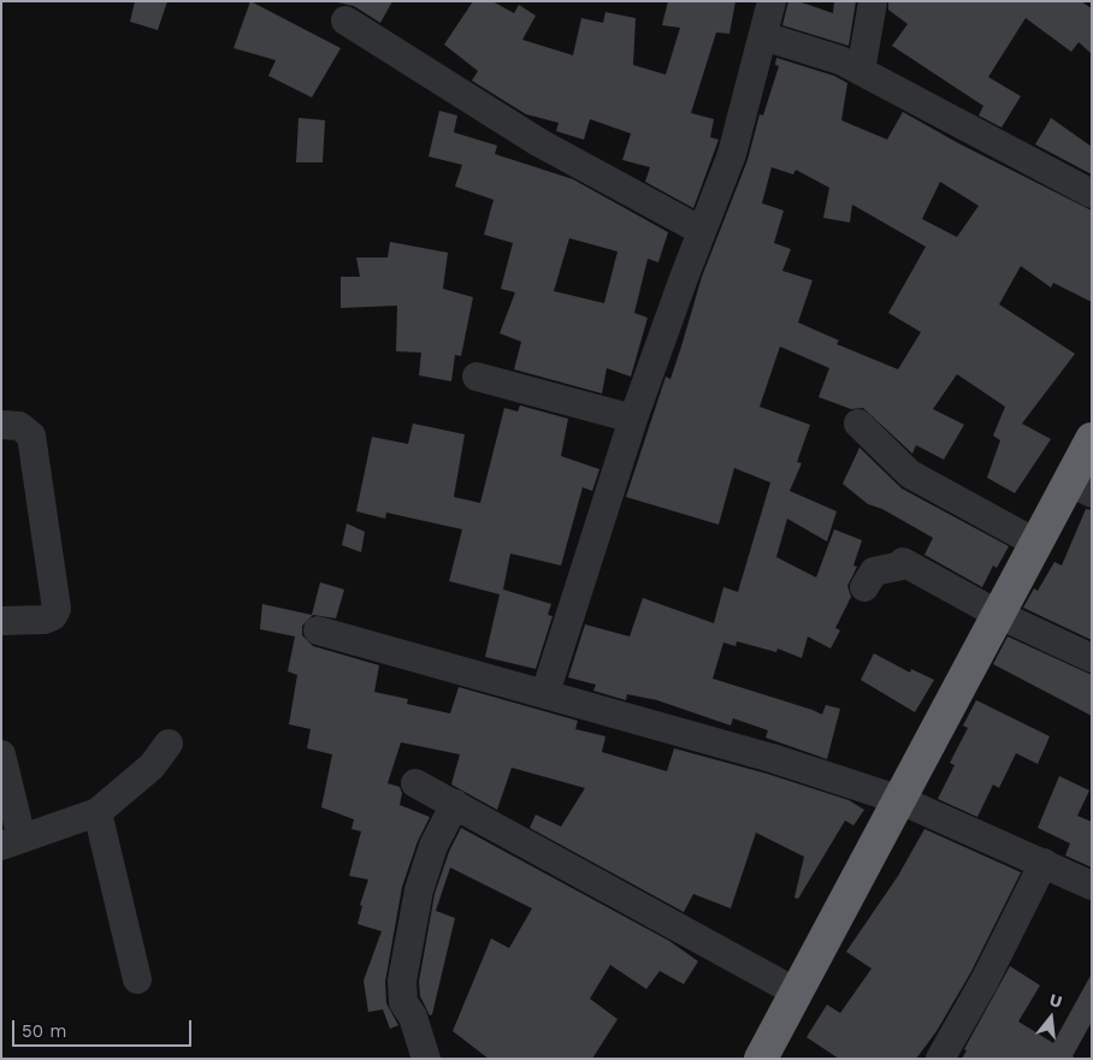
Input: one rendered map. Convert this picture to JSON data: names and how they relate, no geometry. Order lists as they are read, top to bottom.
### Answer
{
  "scale_bar": "50 m",
  "north": "top"
}
